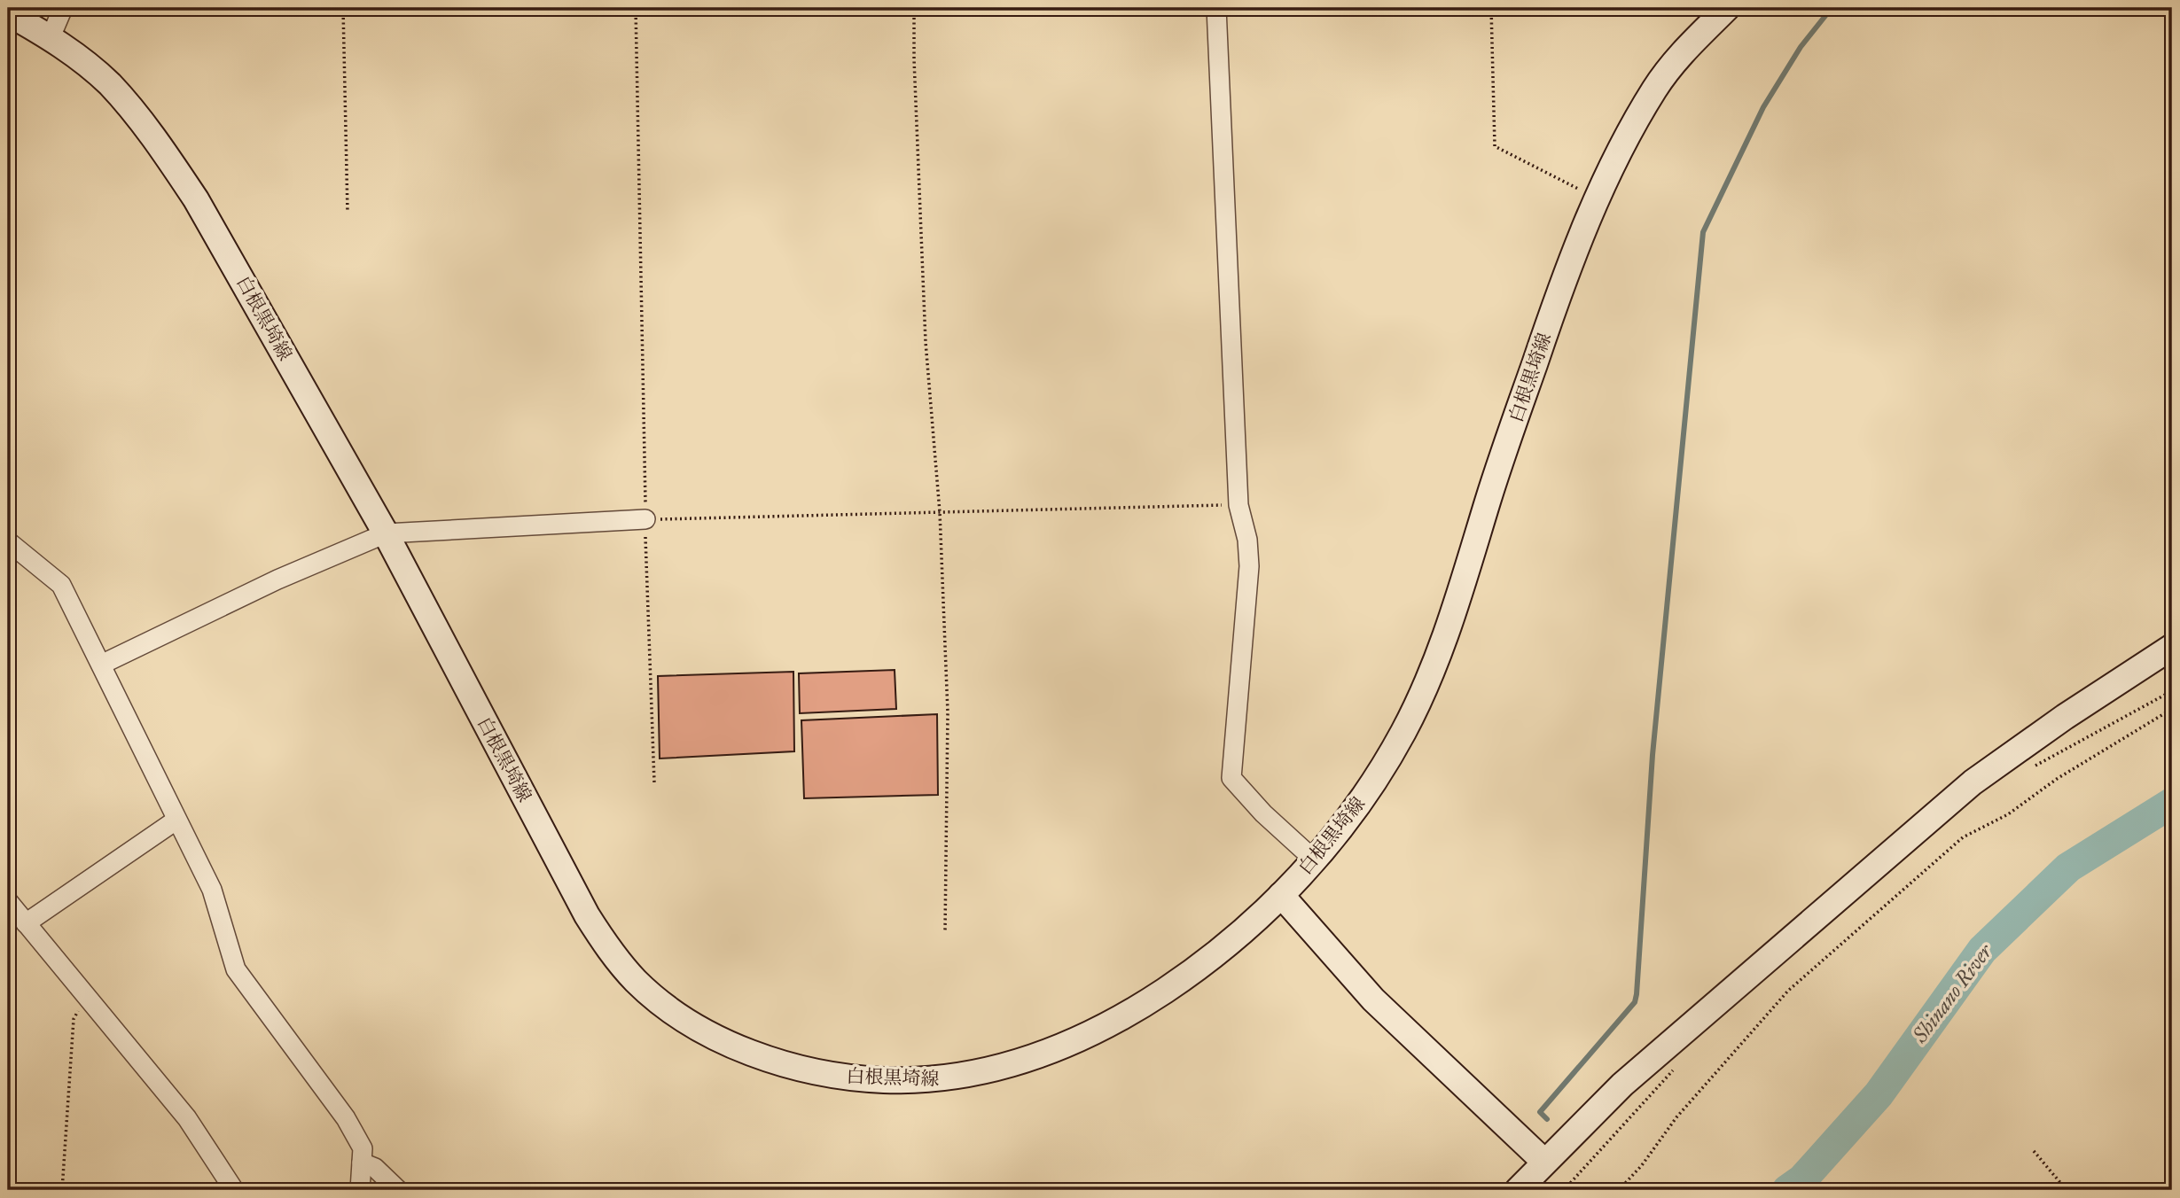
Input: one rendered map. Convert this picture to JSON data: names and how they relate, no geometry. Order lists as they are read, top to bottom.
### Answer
{
  "streets": {
    "main road": ["白根黒埼線"]
  },
  "water": ["Shinano River"]
}
